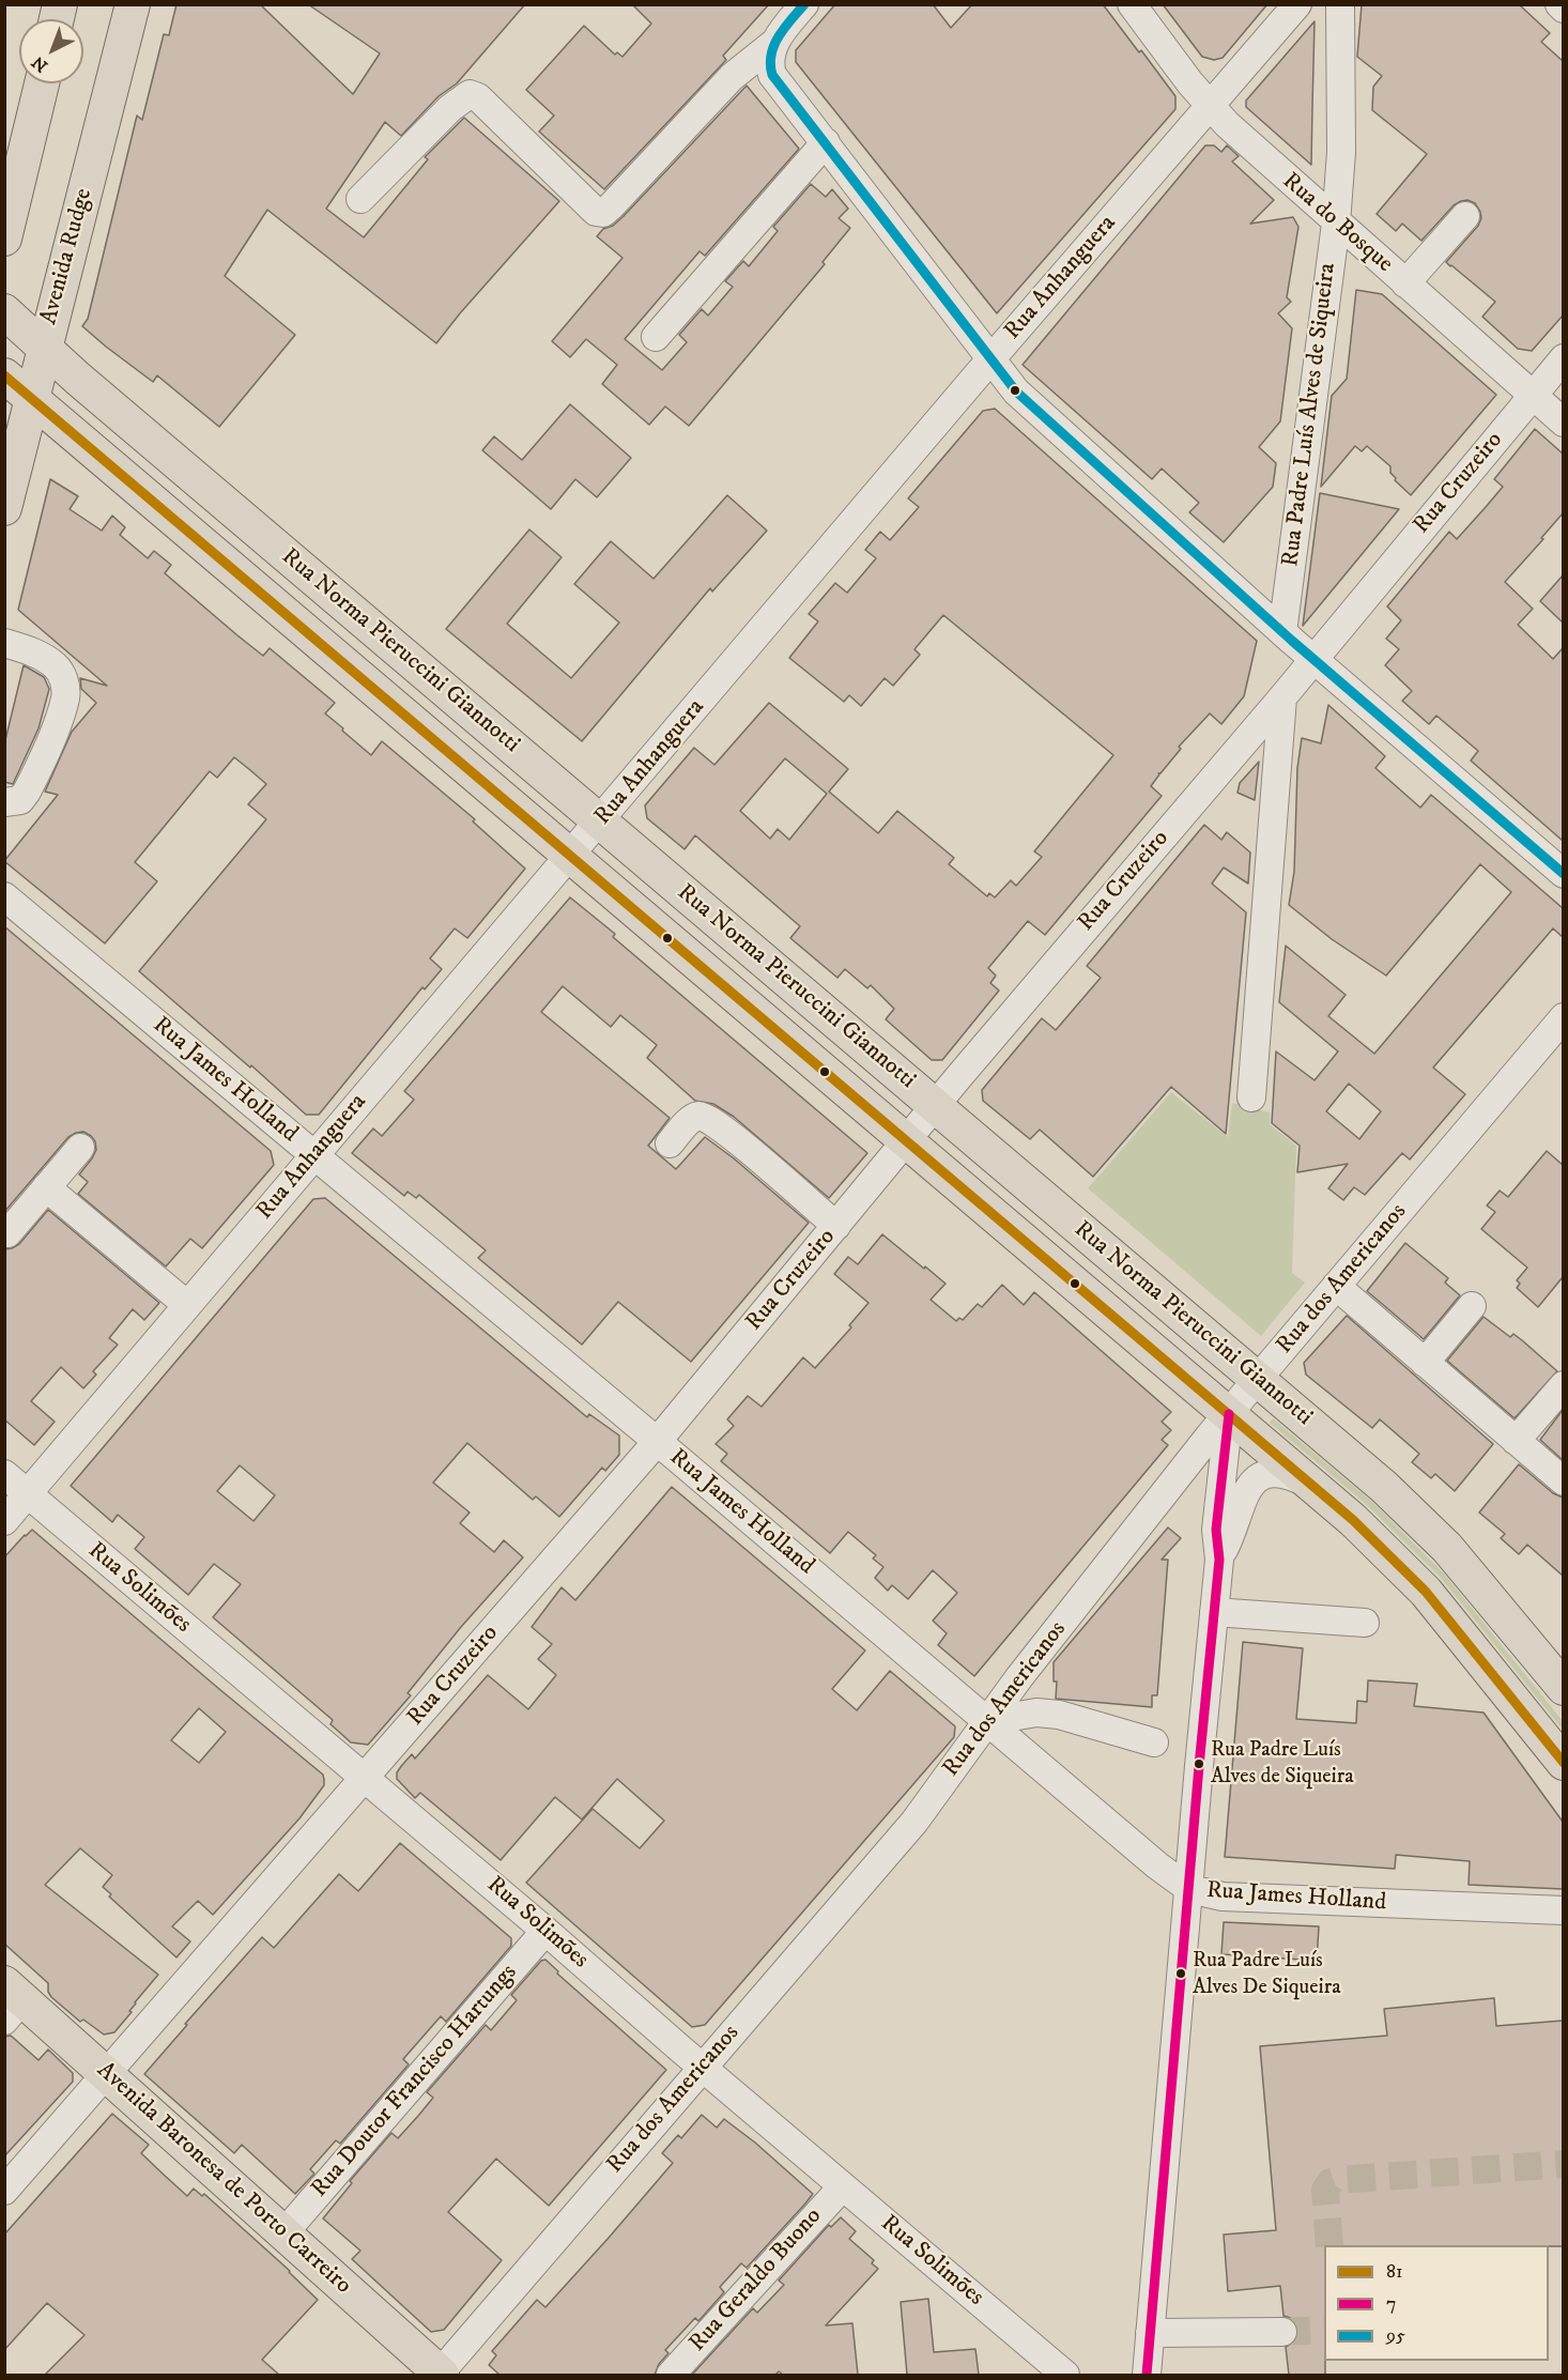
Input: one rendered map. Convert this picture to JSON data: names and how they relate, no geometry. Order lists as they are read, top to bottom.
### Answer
{
  "streets": {
    "main road": ["Avenida Rudge", "Rua Norma Pieruccini Giannotti", "Avenida Baronesa de Porto Carreiro"],
    "street": [
      "Rua do Bosque",
      "Rua Anhanguera",
      "Rua Padre Luís Alves de Siqueira",
      "Rua Cruzeiro",
      "Rua James Holland",
      "Rua dos Americanos",
      "Rua Solimões",
      "Rua Doutor Francisco Hartungs",
      "Rua Geraldo Buono"
    ]
  },
  "crossings": [
    ["Rua do Bosque", "Rua Anhanguera"],
    ["Rua do Bosque", "Rua Padre Luís Alves de Siqueira"],
    ["Rua do Bosque", "Rua Cruzeiro"],
    ["Avenida Rudge", "Rua Norma Pieruccini Giannotti"],
    ["Rua Anhanguera", "Rua Norma Pieruccini Giannotti"],
    ["Rua Anhanguera", "Rua James Holland"],
    ["Rua Anhanguera", "Rua Solimões"],
    ["Rua Cruzeiro", "Rua Norma Pieruccini Giannotti"],
    ["Rua Cruzeiro", "Rua James Holland"],
    ["Rua Cruzeiro", "Rua Solimões"],
    ["Rua Cruzeiro", "Avenida Baronesa de Porto Carreiro"],
    ["Rua Norma Pieruccini Giannotti", "Rua dos Americanos"],
    ["Rua James Holland", "Rua dos Americanos"],
    ["Rua dos Americanos", "Rua Solimões"],
    ["Rua dos Americanos", "Avenida Baronesa de Porto Carreiro"],
    ["Rua Solimões", "Rua Doutor Francisco Hartungs"],
    ["Rua Solimões", "Rua Geraldo Buono"],
    ["Rua Doutor Francisco Hartungs", "Avenida Baronesa de Porto Carreiro"]
  ],
  "places": ["Rua Padre Luís Alves de Siqueira", "Rua Padre Luís Alves De Siqueira"],
  "lines": ["transit line 95", "transit line 81", "transit line 7"],
  "legend": ["81", "7", "95"],
  "north": "bottom left"
}
